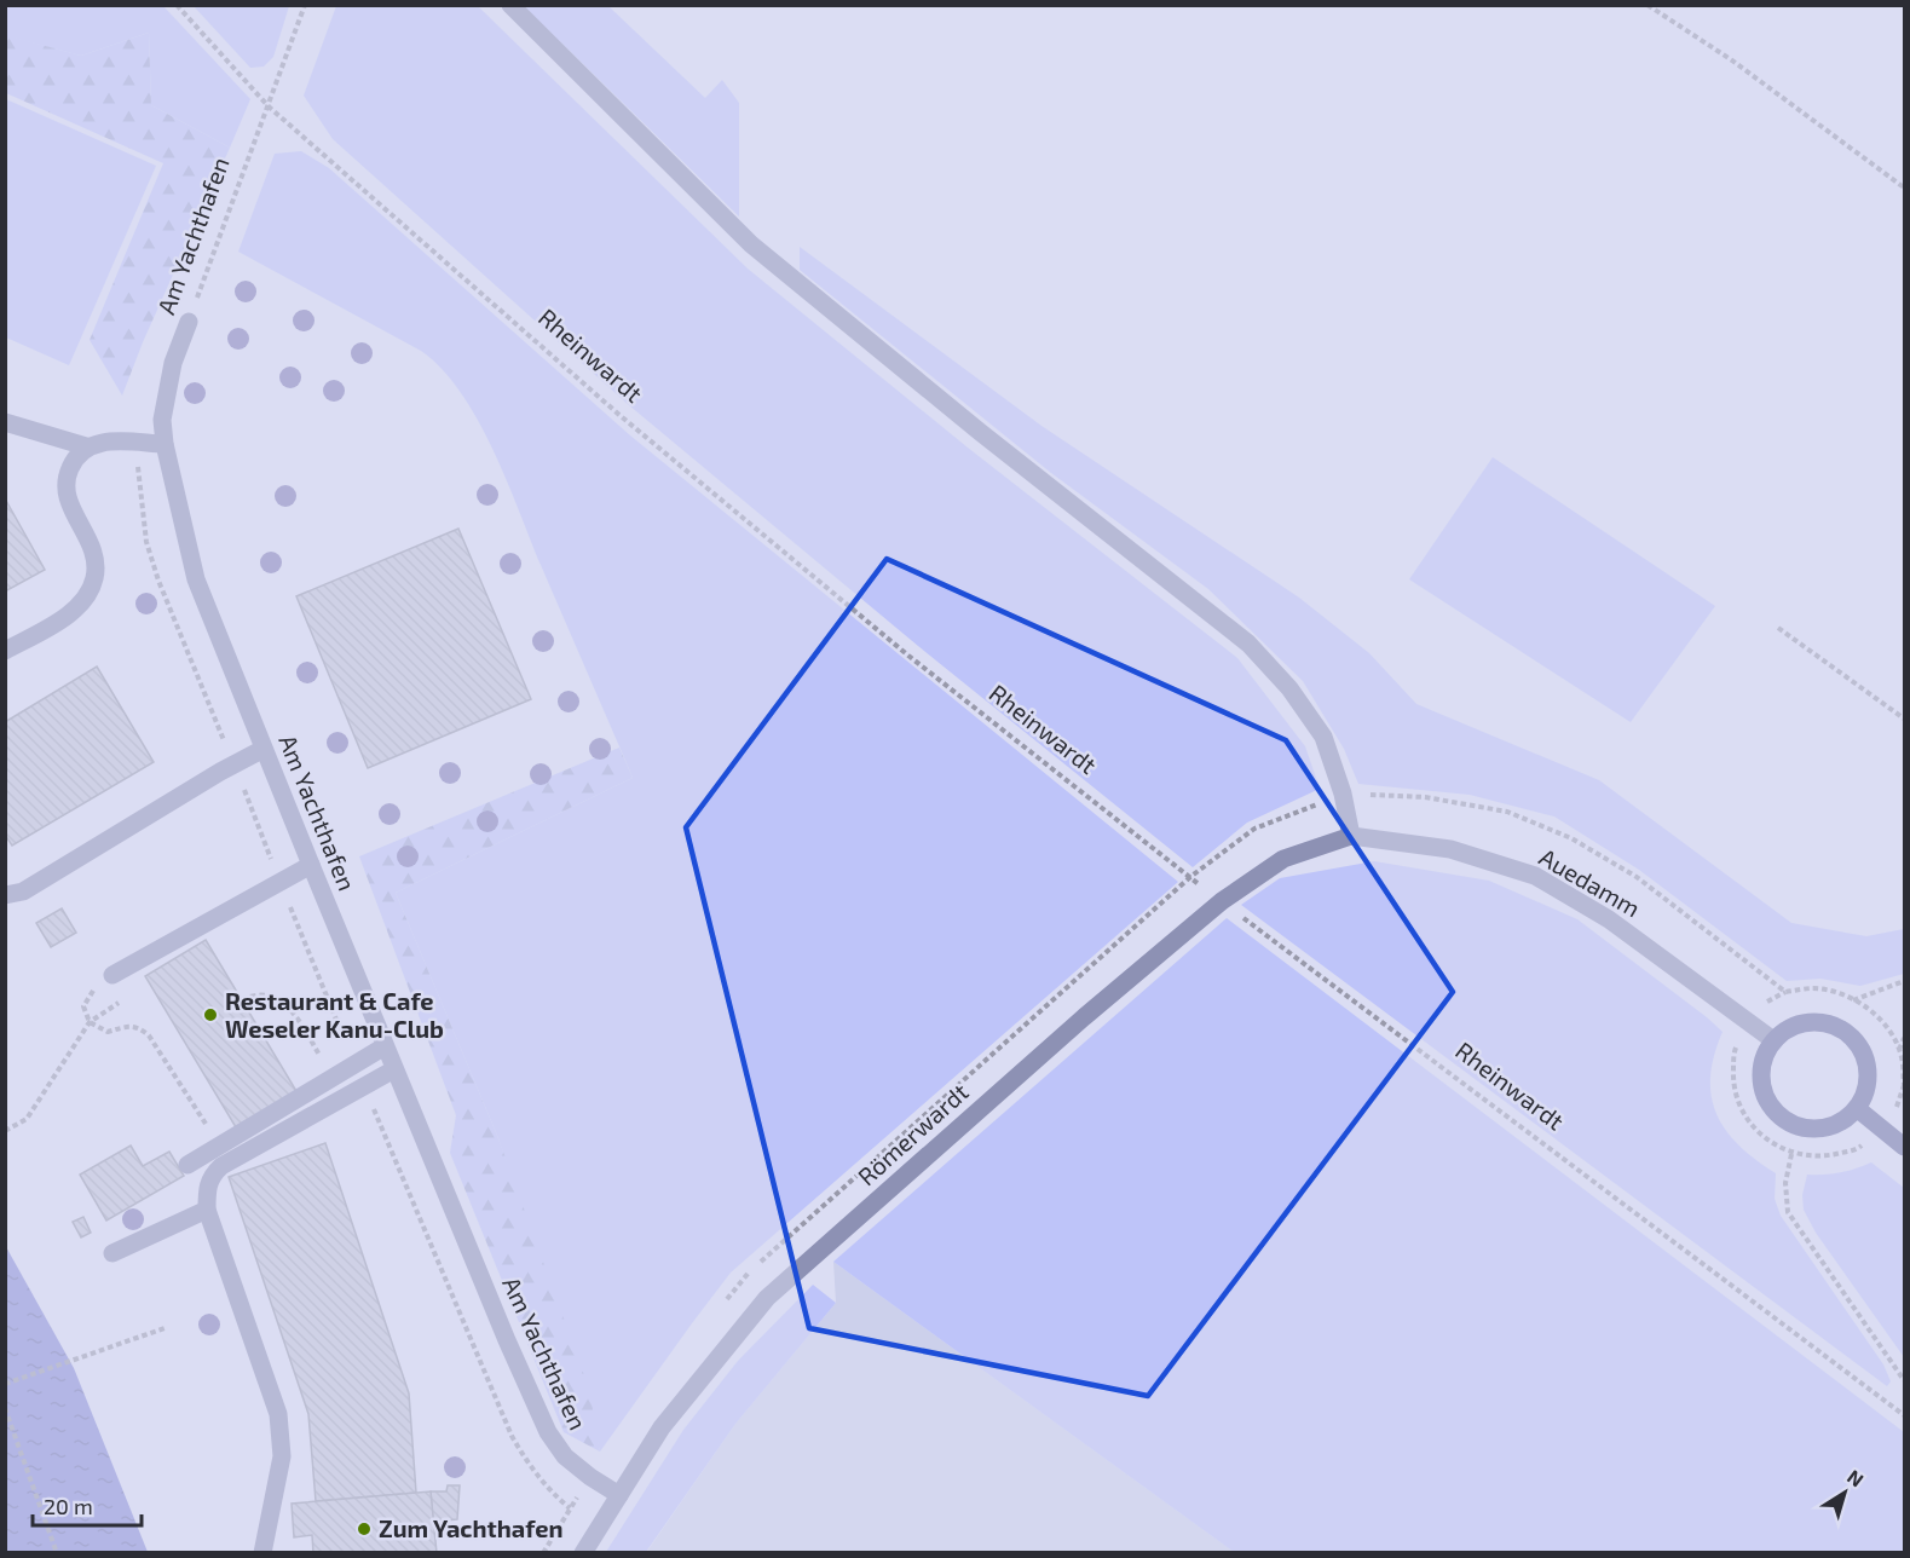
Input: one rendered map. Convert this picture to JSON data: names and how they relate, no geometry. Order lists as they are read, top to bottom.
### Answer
{
  "streets": {
    "street": ["Am Yachthafen", "Auedamm", "Römerwardt"],
    "path": ["Rheinwardt"]
  },
  "crossings": [
    ["Am Yachthafen", "Rheinwardt"],
    ["Am Yachthafen", "Römerwardt"],
    ["Rheinwardt", "Römerwardt"],
    ["Auedamm", "Römerwardt"]
  ],
  "places": ["Restaurant & Cafe Weseler Kanu-Club", "Zum Yachthafen"],
  "scale_bar": "20 m",
  "north": "top right"
}
